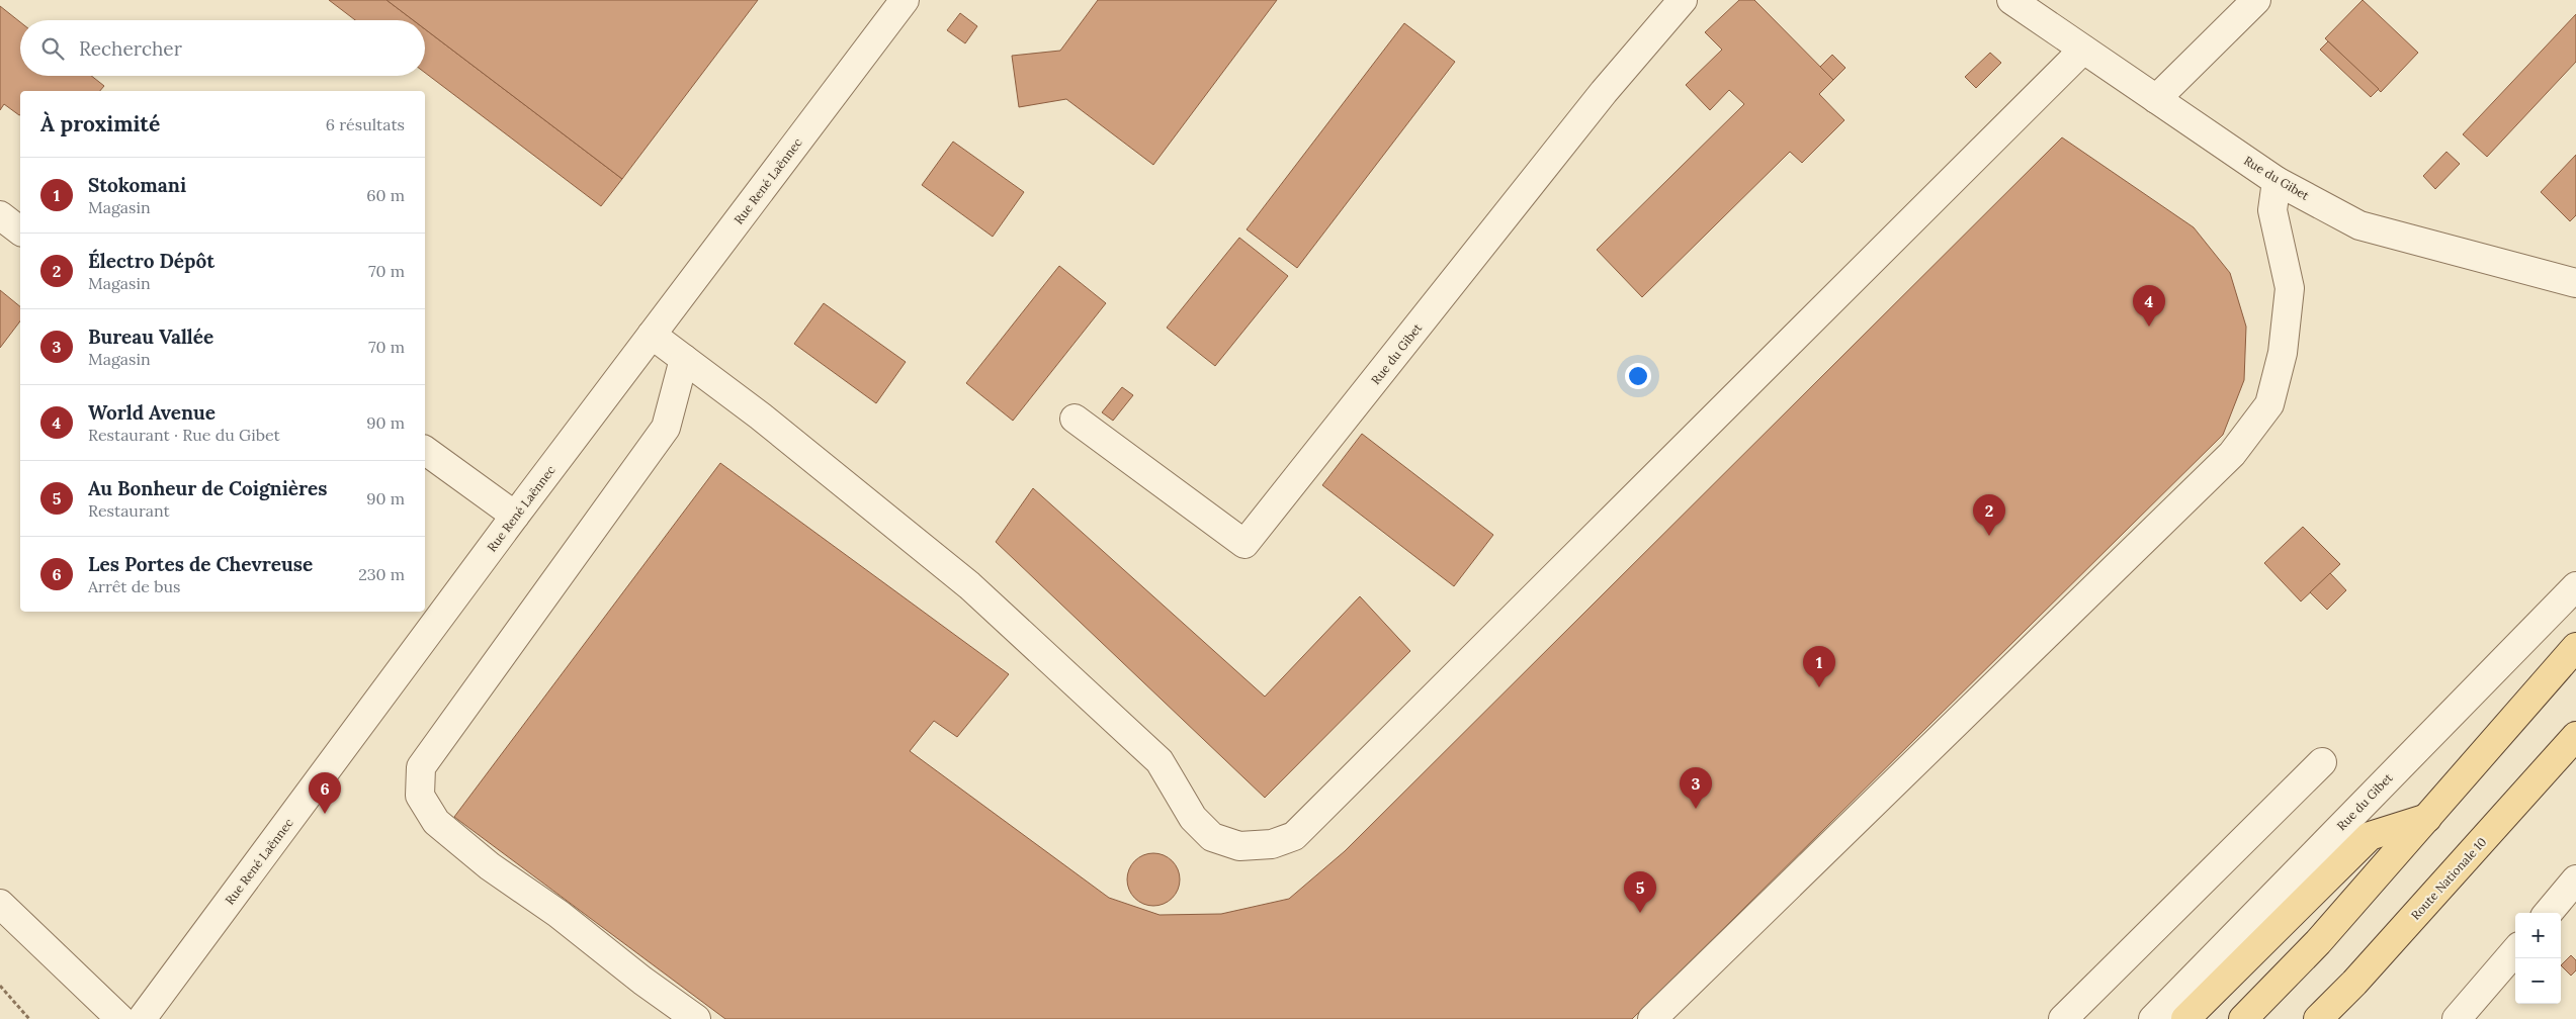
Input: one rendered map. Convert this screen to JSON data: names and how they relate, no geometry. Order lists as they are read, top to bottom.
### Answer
{
  "streets": {
    "main road": ["Route Nationale 10"],
    "street": ["Rue du Gibet", "Rue René Laënnec"]
  },
  "page": {
    "search": "Rechercher",
    "heading": ["À proximité", "6 résultats"],
    "list": [
      {
        "mark": "1",
        "name": "Stokomani",
        "note": "Magasin",
        "value": "60 m"
      },
      {
        "mark": "2",
        "name": "Électro Dépôt",
        "note": "Magasin",
        "value": "70 m"
      },
      {
        "mark": "3",
        "name": "Bureau Vallée",
        "note": "Magasin",
        "value": "70 m"
      },
      {
        "mark": "4",
        "name": "World Avenue",
        "note": "Restaurant · Rue du Gibet",
        "value": "90 m"
      },
      {
        "mark": "5",
        "name": "Au Bonheur de Coignières",
        "note": "Restaurant",
        "value": "90 m"
      },
      {
        "mark": "6",
        "name": "Les Portes de Chevreuse",
        "note": "Arrêt de bus",
        "value": "230 m"
      }
    ],
    "pins": [
      "4",
      "2",
      "1",
      "3",
      "6",
      "5"
    ],
    "map_buttons": ["+", "−"]
  }
}
